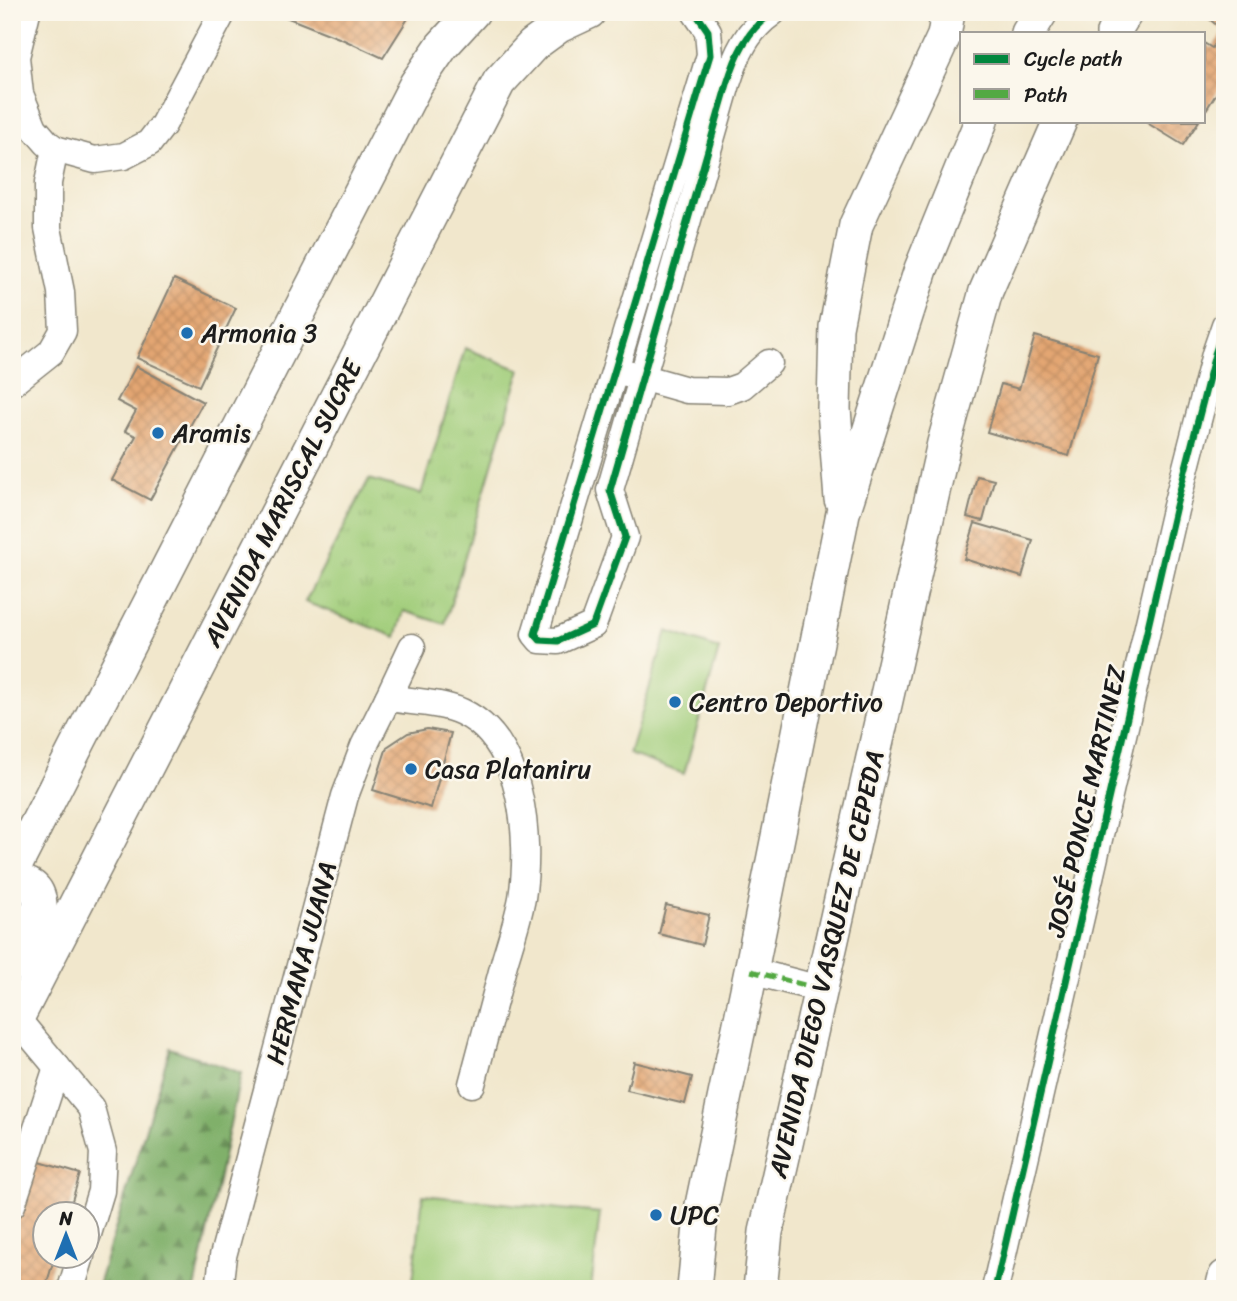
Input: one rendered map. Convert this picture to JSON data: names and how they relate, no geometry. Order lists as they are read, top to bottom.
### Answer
{
  "streets": {
    "main road": ["AVENIDA MARISCAL SUCRE", "AVENIDA DIEGO VASQUEZ DE CEPEDA"],
    "street": ["JOSÉ PONCE MARTINEZ", "HERMANA JUANA"]
  },
  "places": [
    "Armonia 3",
    "Aramis",
    "Centro Deportivo",
    "Casa Plataniru",
    "UPC"
  ],
  "legend": ["Cycle path", "Path"],
  "north": "top"
}
